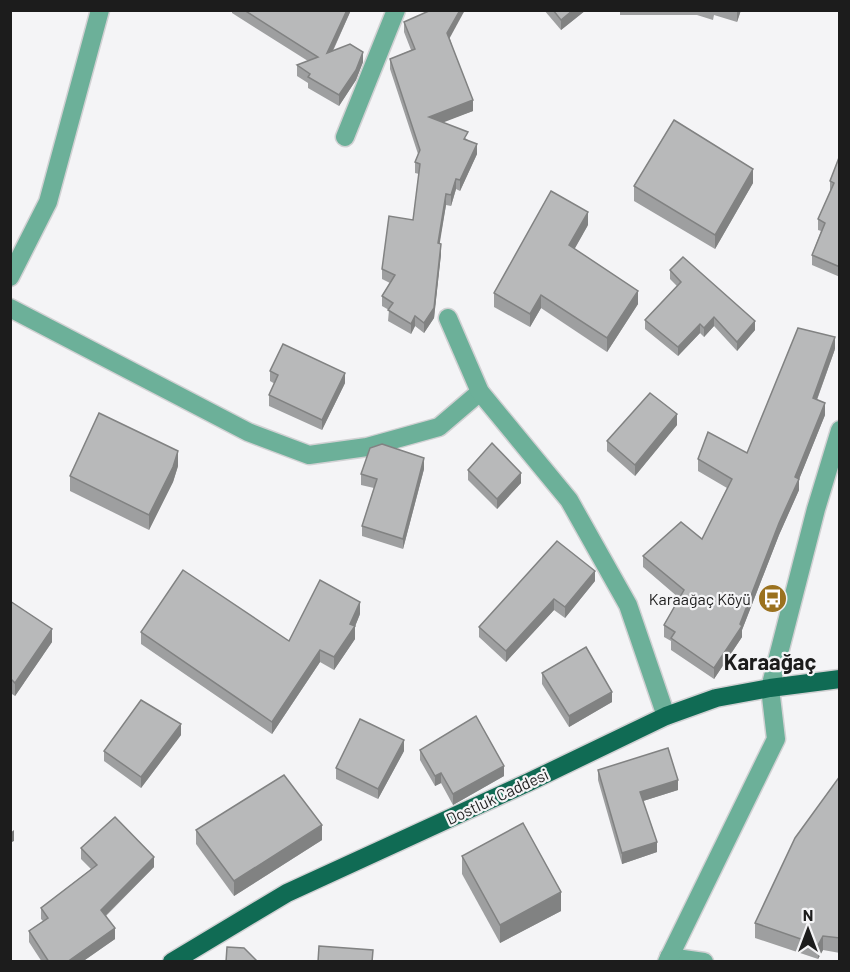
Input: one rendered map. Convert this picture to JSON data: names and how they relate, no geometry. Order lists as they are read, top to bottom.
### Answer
{
  "streets": {
    "main road": ["Dostluk Caddesi"]
  },
  "districts": ["Karaağaç"],
  "places": {
    "bus stop": ["Karaağaç Köyü"]
  },
  "north": "top"
}
